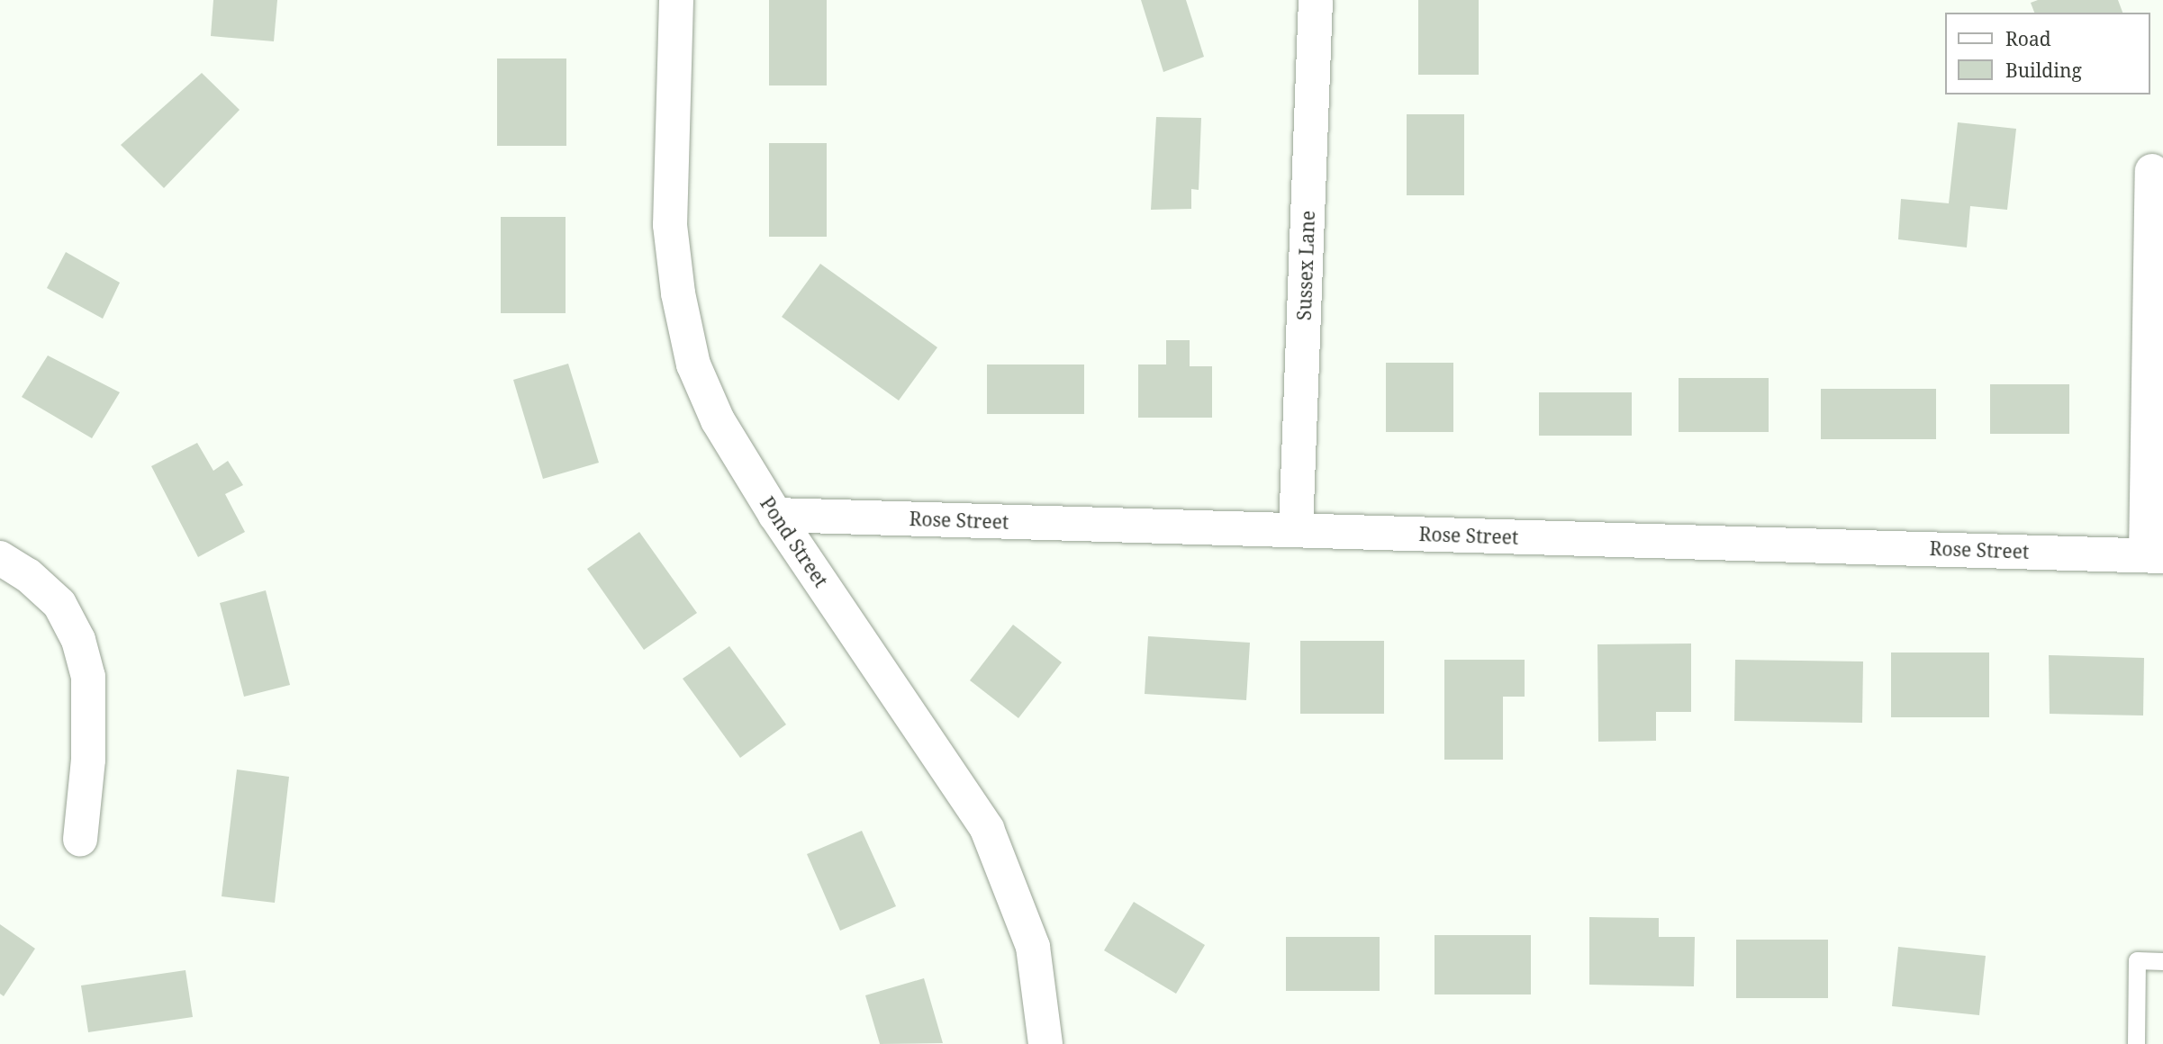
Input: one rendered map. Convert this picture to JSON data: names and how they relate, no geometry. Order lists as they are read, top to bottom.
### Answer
{
  "streets": {
    "street": ["Sussex Lane", "Rose Street", "Pond Street"]
  },
  "crossings": [
    ["Sussex Lane", "Rose Street"],
    ["Rose Street", "Pond Street"]
  ],
  "legend": ["Road", "Building"]
}
